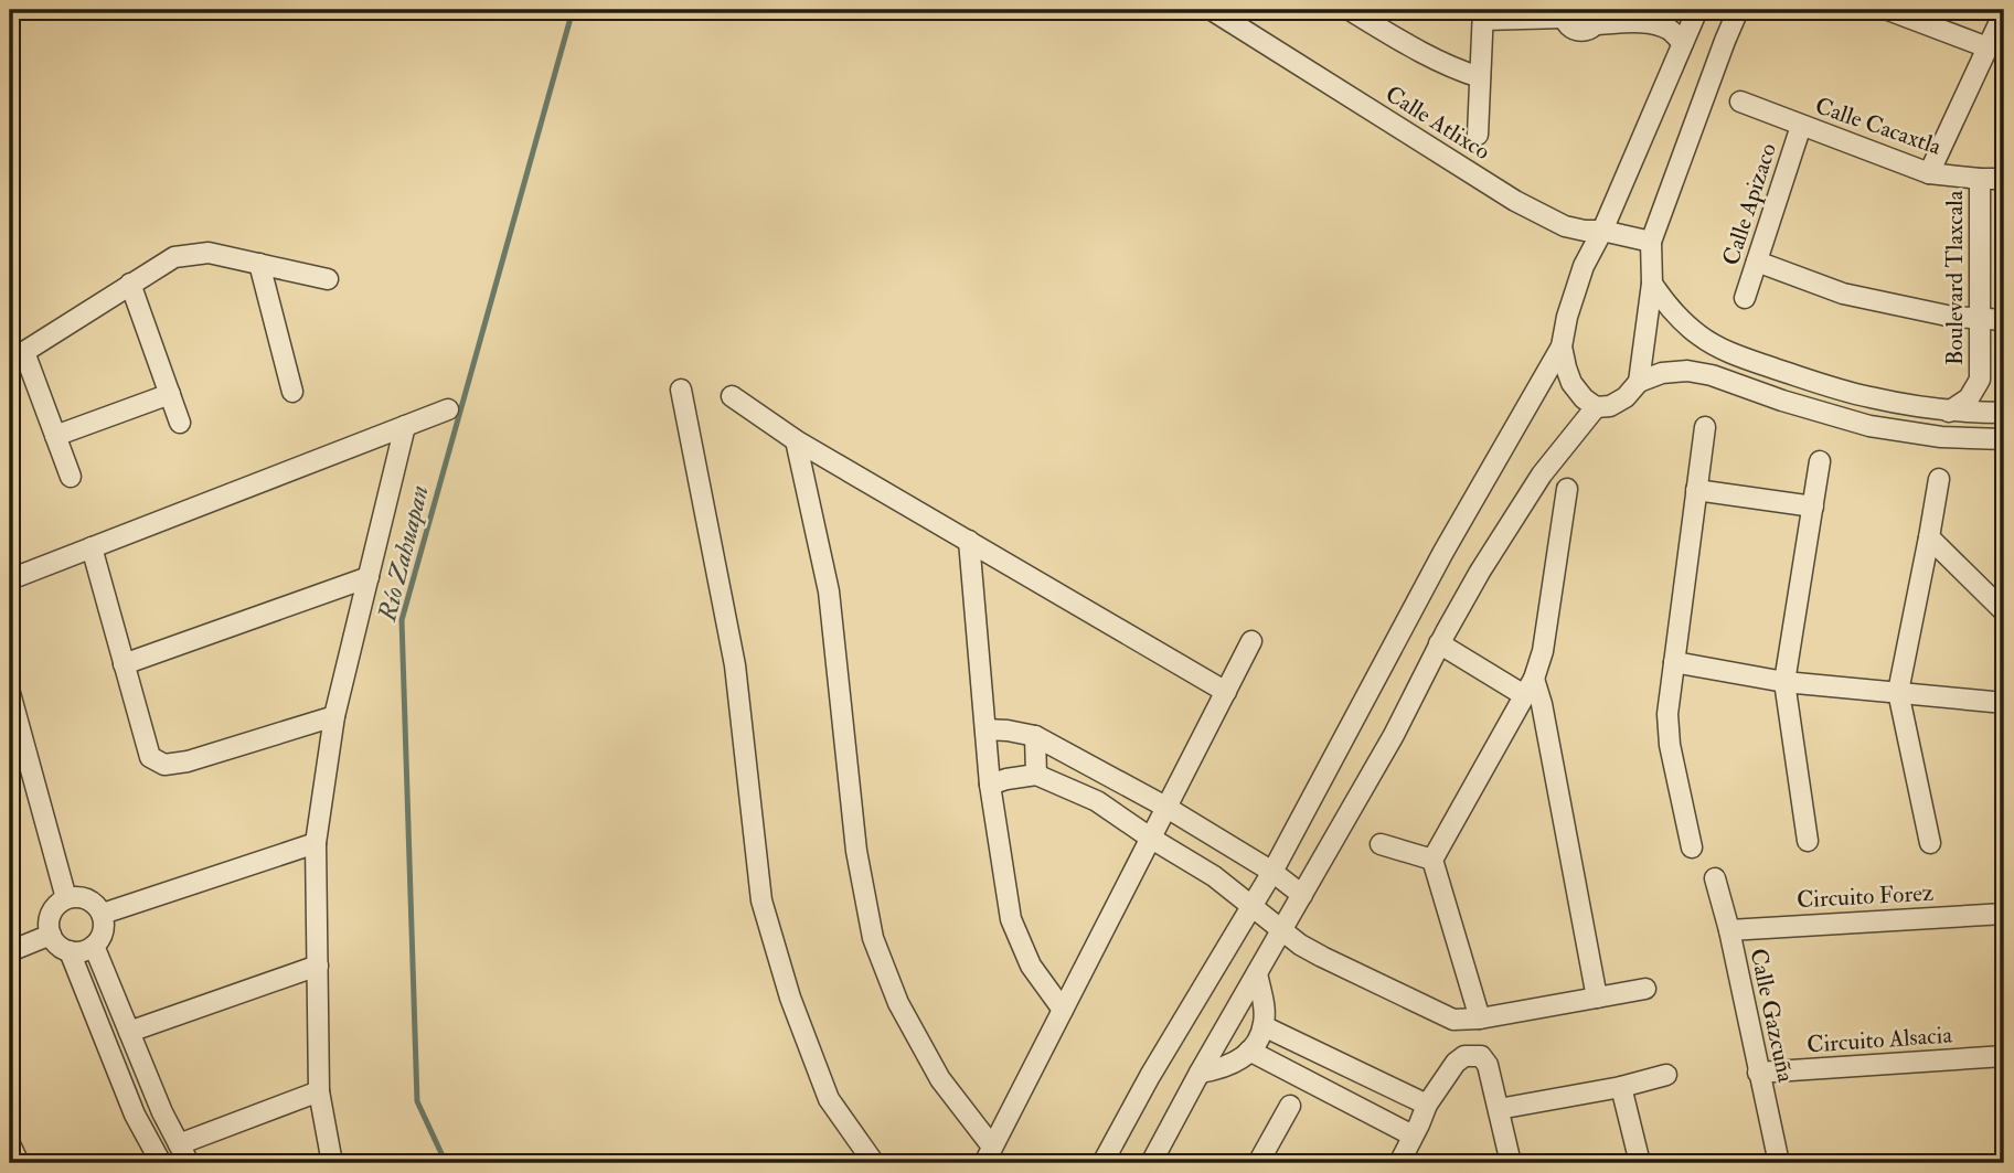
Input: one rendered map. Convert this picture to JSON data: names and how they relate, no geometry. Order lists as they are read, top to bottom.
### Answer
{
  "streets": {
    "street": [
      "Calle Atlixco",
      "Calle Cacaxtla",
      "Calle Apizaco",
      "Boulevard Tlaxcala",
      "Circuito Forez",
      "Calle Gazcuña",
      "Circuito Alsacia"
    ]
  },
  "crossings": [
    ["Calle Cacaxtla", "Calle Apizaco"],
    ["Calle Cacaxtla", "Boulevard Tlaxcala"],
    ["Circuito Forez", "Calle Gazcuña"],
    ["Calle Gazcuña", "Circuito Alsacia"]
  ],
  "water": ["Río Zahuapan"]
}
